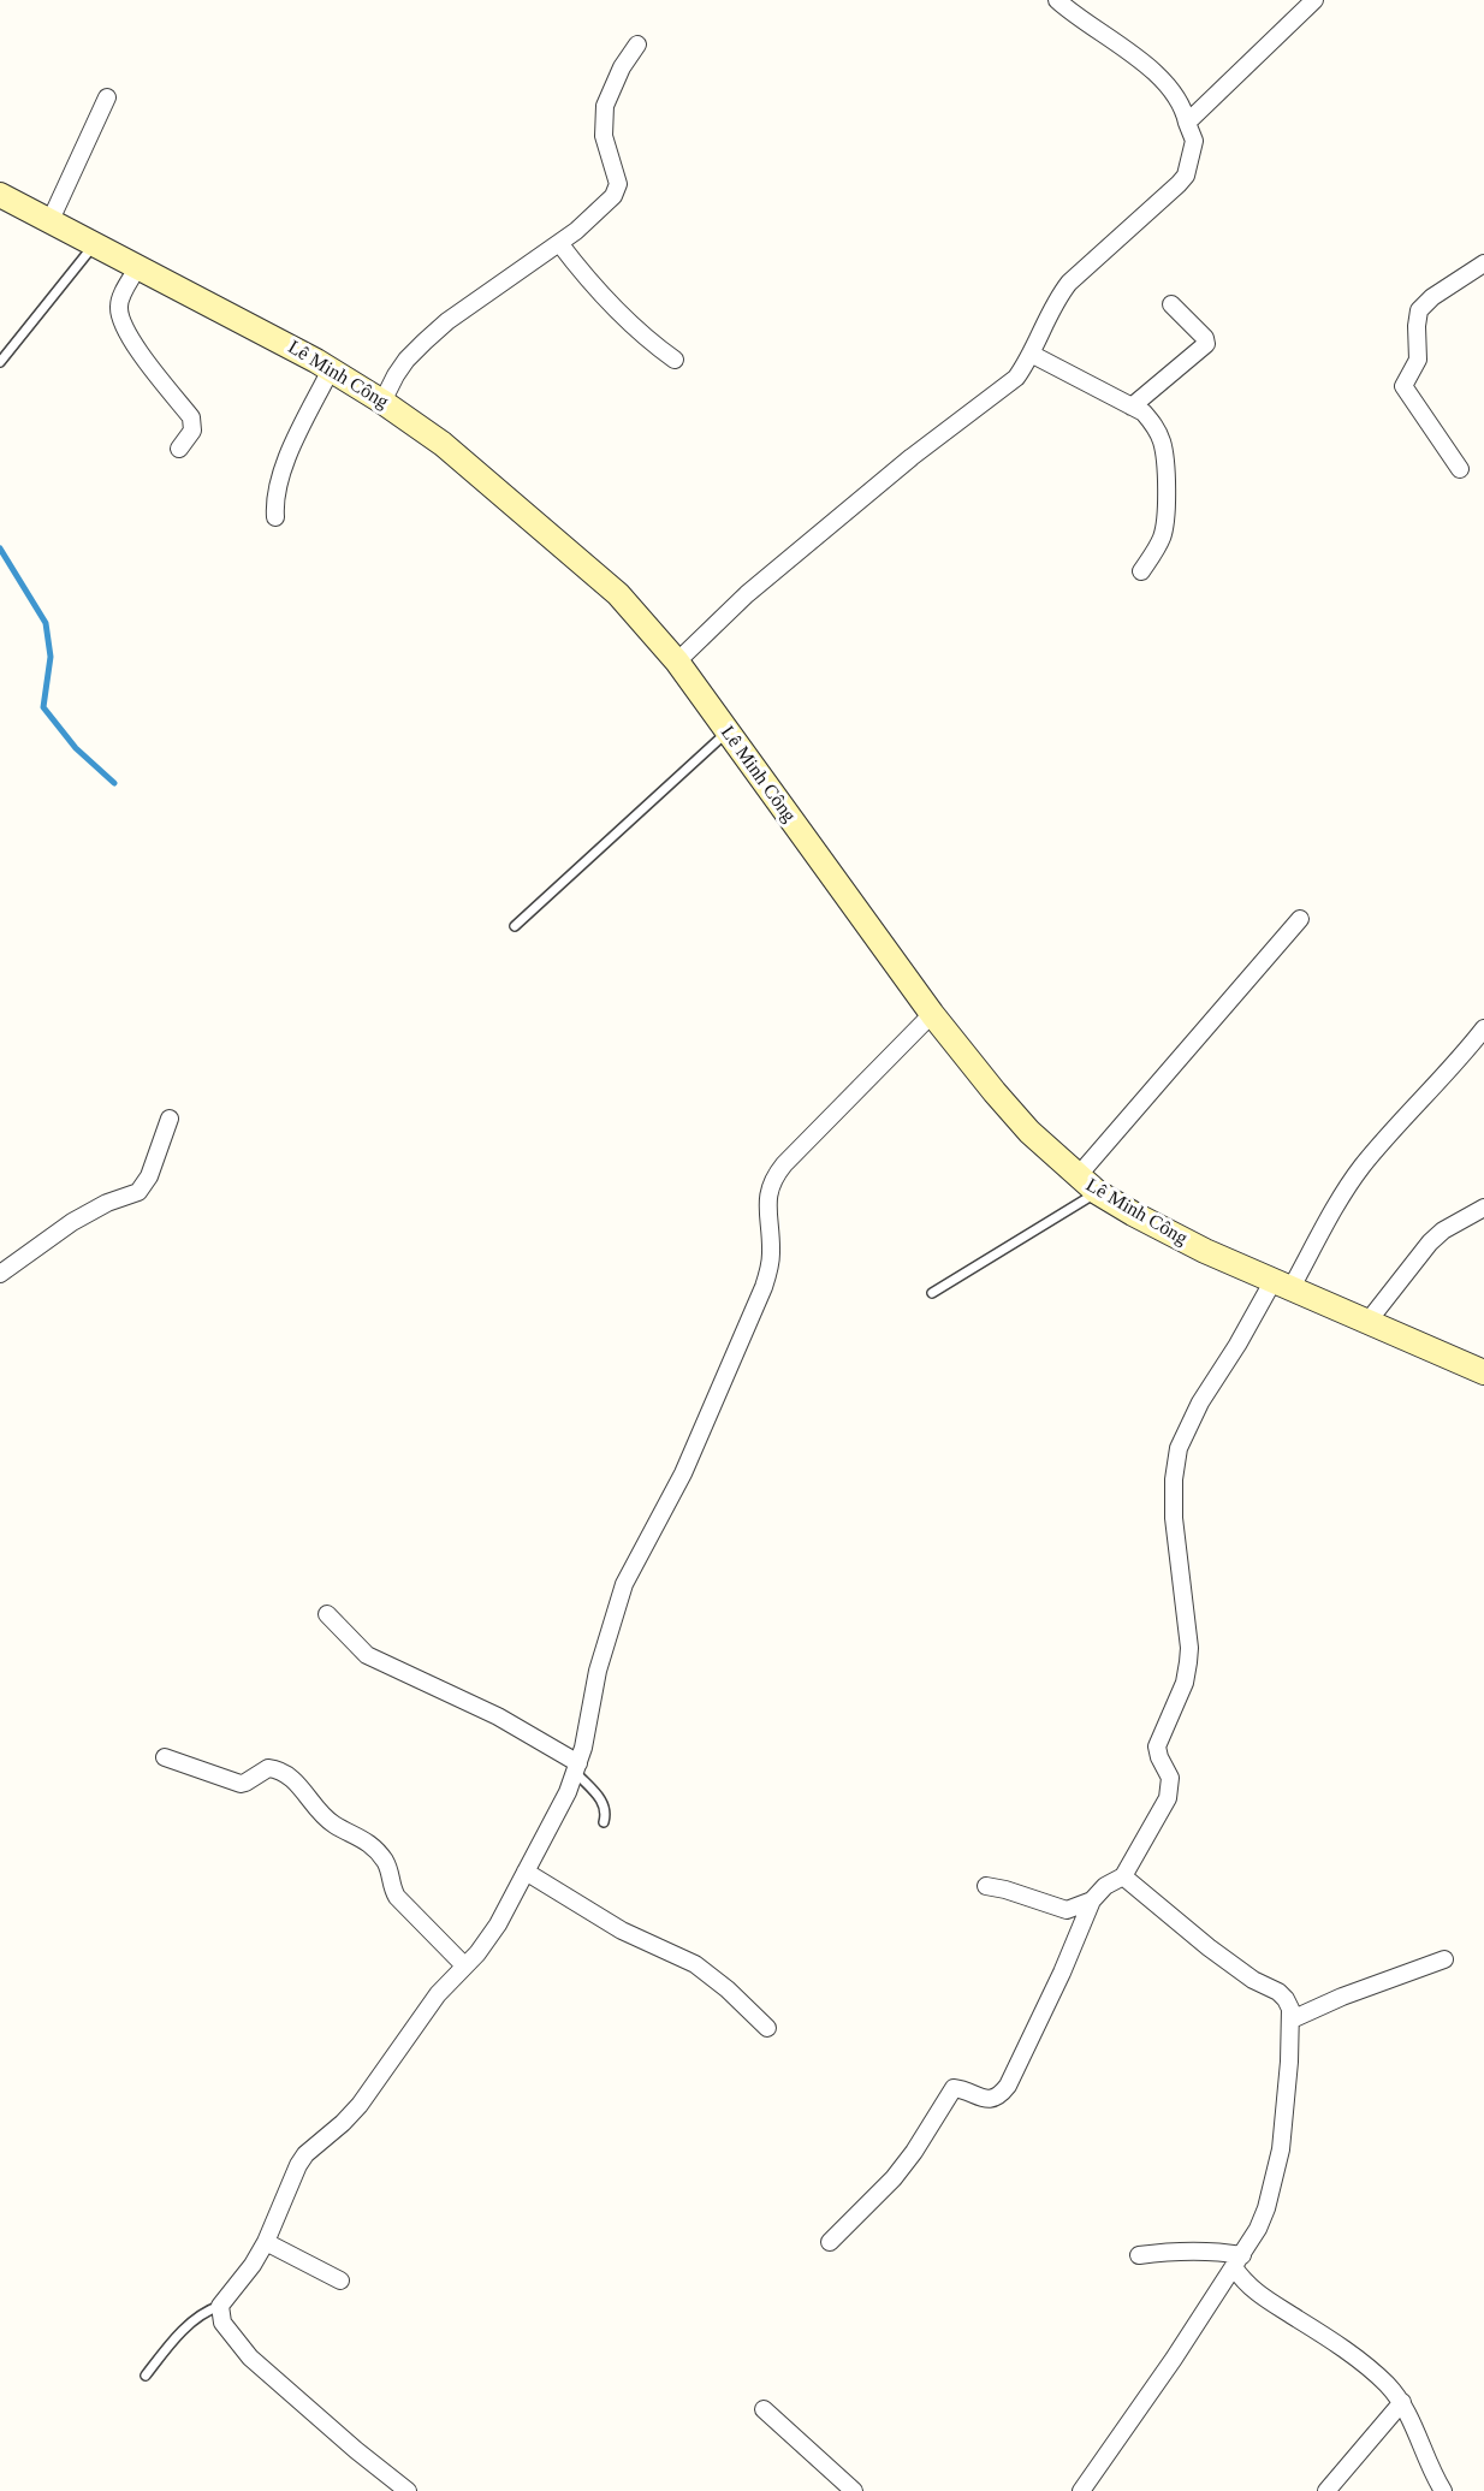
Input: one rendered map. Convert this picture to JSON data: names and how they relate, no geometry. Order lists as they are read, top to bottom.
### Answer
{
  "streets": {
    "main road": ["Lê Minh Công"]
  }
}
